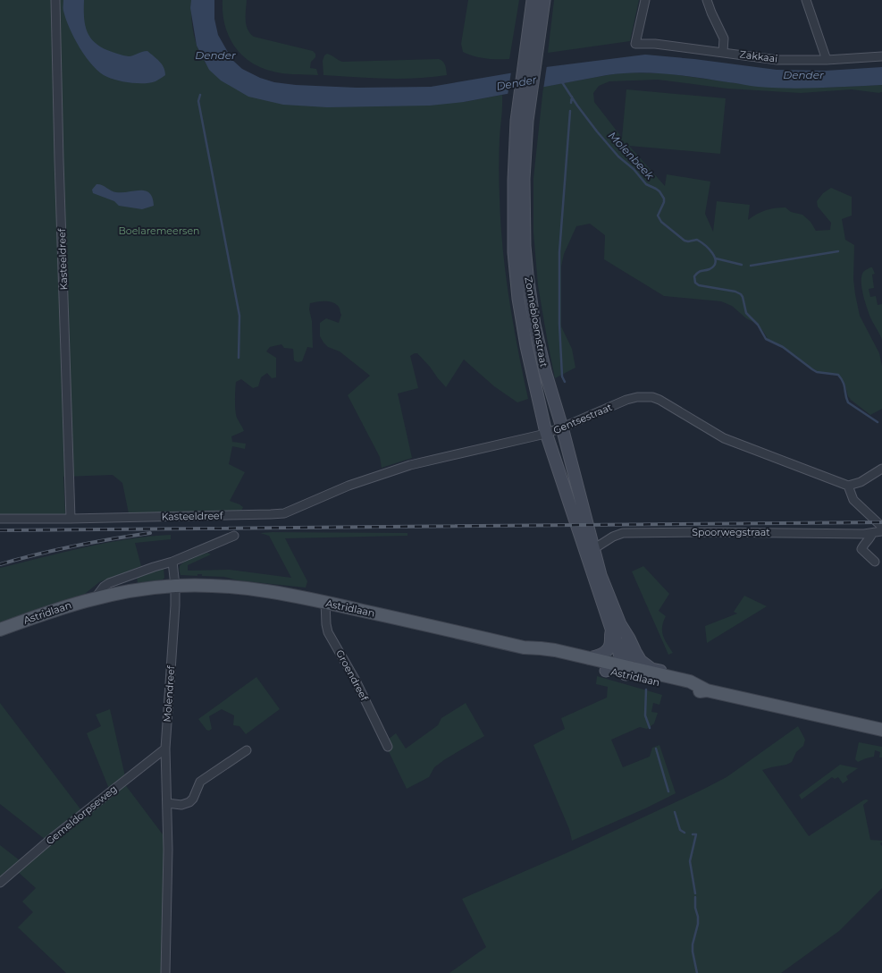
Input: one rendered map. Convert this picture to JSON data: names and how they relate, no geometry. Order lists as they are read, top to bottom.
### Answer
{
  "streets": {
    "main road": ["Zonnebloemstraat", "Astridlaan"],
    "street": [
      "Zakkaai",
      "Kasteeldreef",
      "Gentsestraat",
      "Spoorwegstraat",
      "Groendreef",
      "Molendreef",
      "Gemeldorpseweg"
    ]
  },
  "crossings": [
    ["Kasteeldreef", "Gentsestraat"],
    ["Zonnebloemstraat", "Gentsestraat"],
    ["Zonnebloemstraat", "Spoorwegstraat"],
    ["Zonnebloemstraat", "Astridlaan"],
    ["Astridlaan", "Groendreef"],
    ["Astridlaan", "Molendreef"],
    ["Molendreef", "Gemeldorpseweg"]
  ],
  "water": ["Dender", "Molenbeek"],
  "parks": ["Boelaremeersen"]
}
